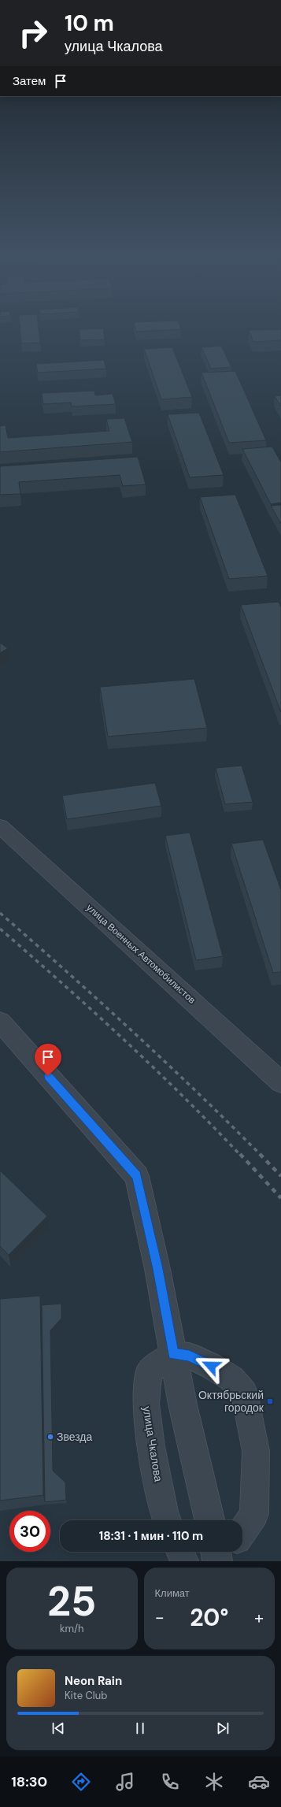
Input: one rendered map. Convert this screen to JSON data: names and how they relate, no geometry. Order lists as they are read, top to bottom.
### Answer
{
  "streets": {
    "street": ["улица Военных Автомобилистов", "улица Чкалова"]
  },
  "places": {
    "transit": ["Октябрьский городок"],
    "other": ["Звезда"]
  },
  "page": {
    "turn": ["10 m", "улица Чкалова"],
    "then": "Затем",
    "limit": "30",
    "trip": "18:31 · 1 мин · 110 m",
    "tile": [
      ["25", "km/h"],
      "Климат"
    ],
    "heat": ["−", "20°", "+"],
    "song": ["Neon Rain", "Kite Club"],
    "tabs": "18:30"
  }
}
